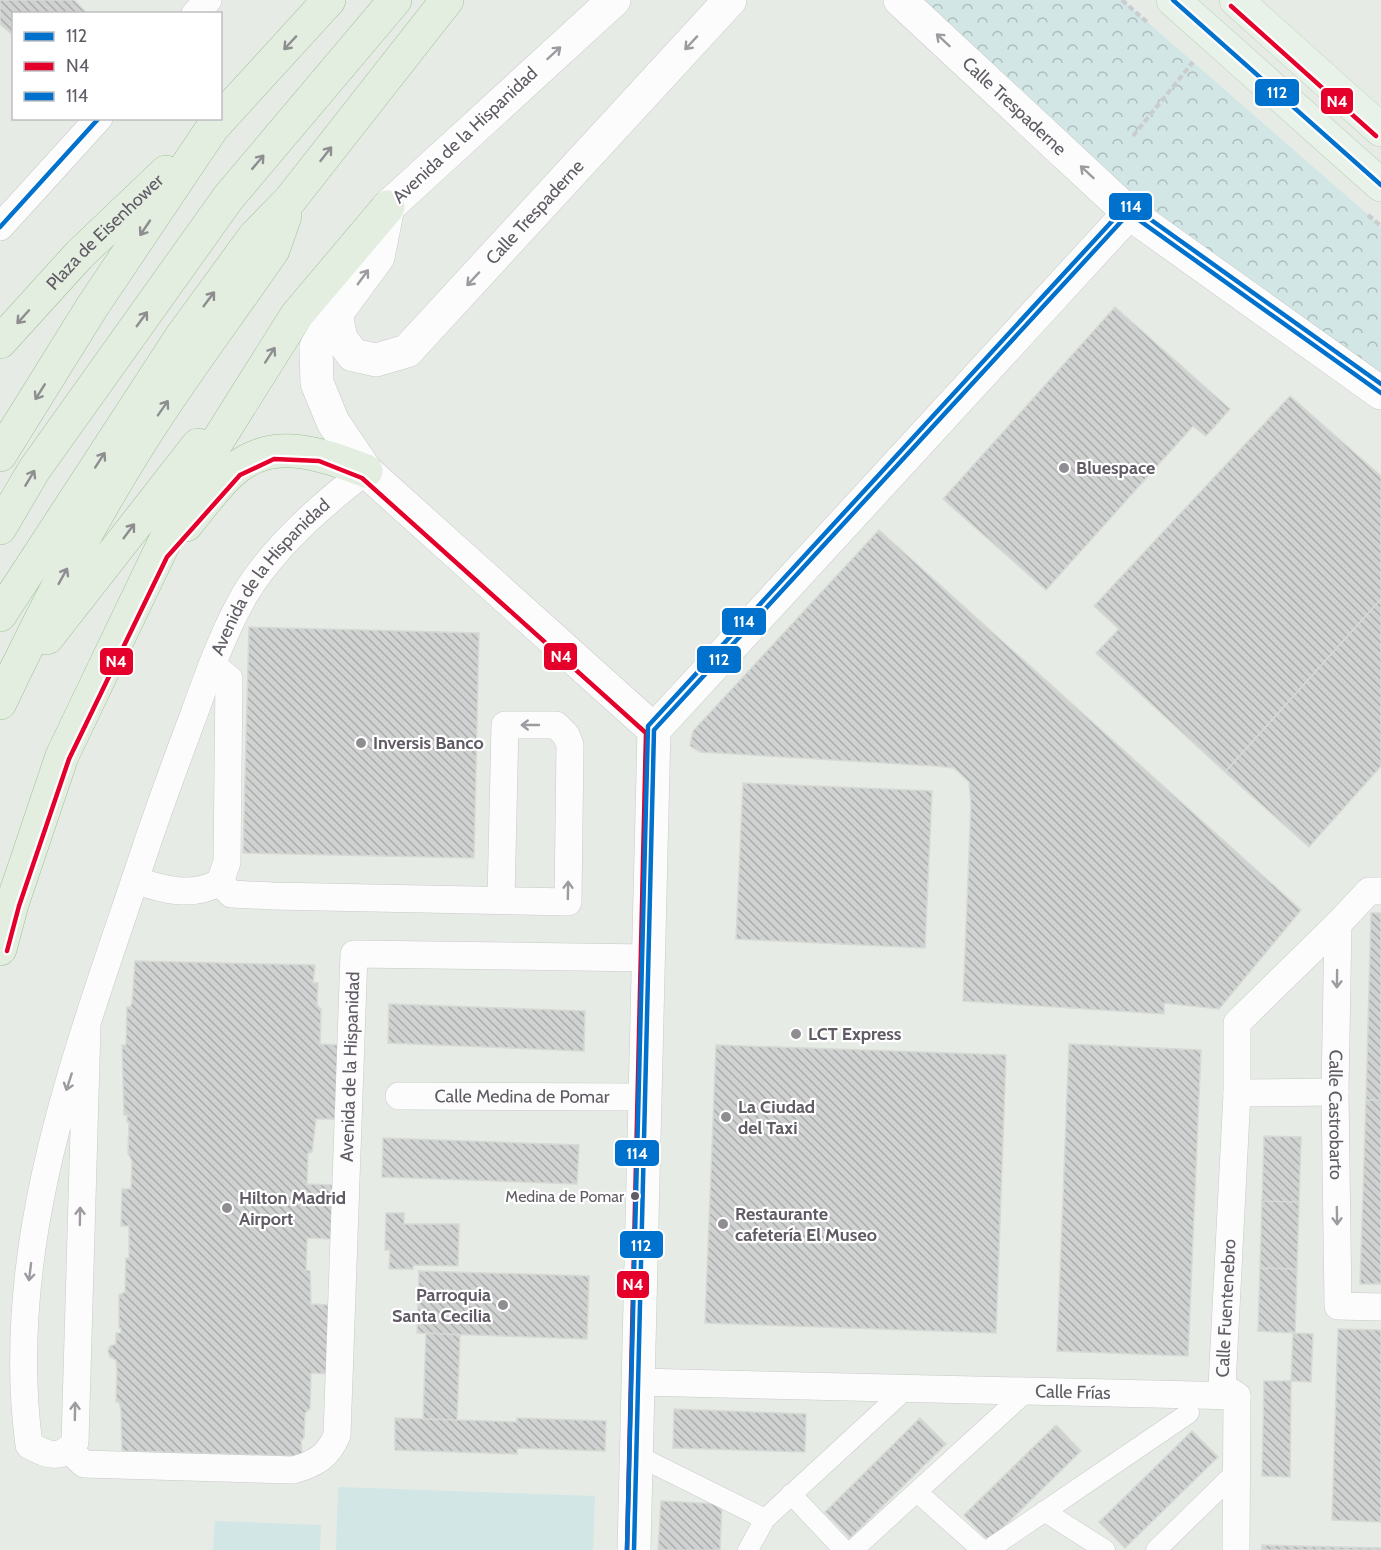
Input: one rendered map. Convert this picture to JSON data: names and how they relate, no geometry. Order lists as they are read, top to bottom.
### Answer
{
  "streets": {
    "highway": ["Plaza de Eisenhower"],
    "street": [
      "Calle Trespaderne",
      "Avenida de la Hispanidad",
      "Calle Medina de Pomar",
      "Calle Castrobarto",
      "Calle Fuentenebro",
      "Calle Frías"
    ]
  },
  "crossings": [
    ["Calle Trespaderne", "Avenida de la Hispanidad"],
    ["Calle Castrobarto", "Calle Fuentenebro"],
    ["Calle Fuentenebro", "Calle Frías"]
  ],
  "one_way": ["Calle Castrobarto"],
  "places": [
    "Bluespace",
    "Inversis Banco",
    "LCT Express",
    "La Ciudad del Taxi",
    "Medina de Pomar",
    "Hilton Madrid Airport",
    "Restaurante cafetería El Museo",
    "Parroquia Santa Cecilia"
  ],
  "lines": ["transit line 112", "transit line N4", "transit line 114"],
  "legend": ["112", "N4", "114"]
}
